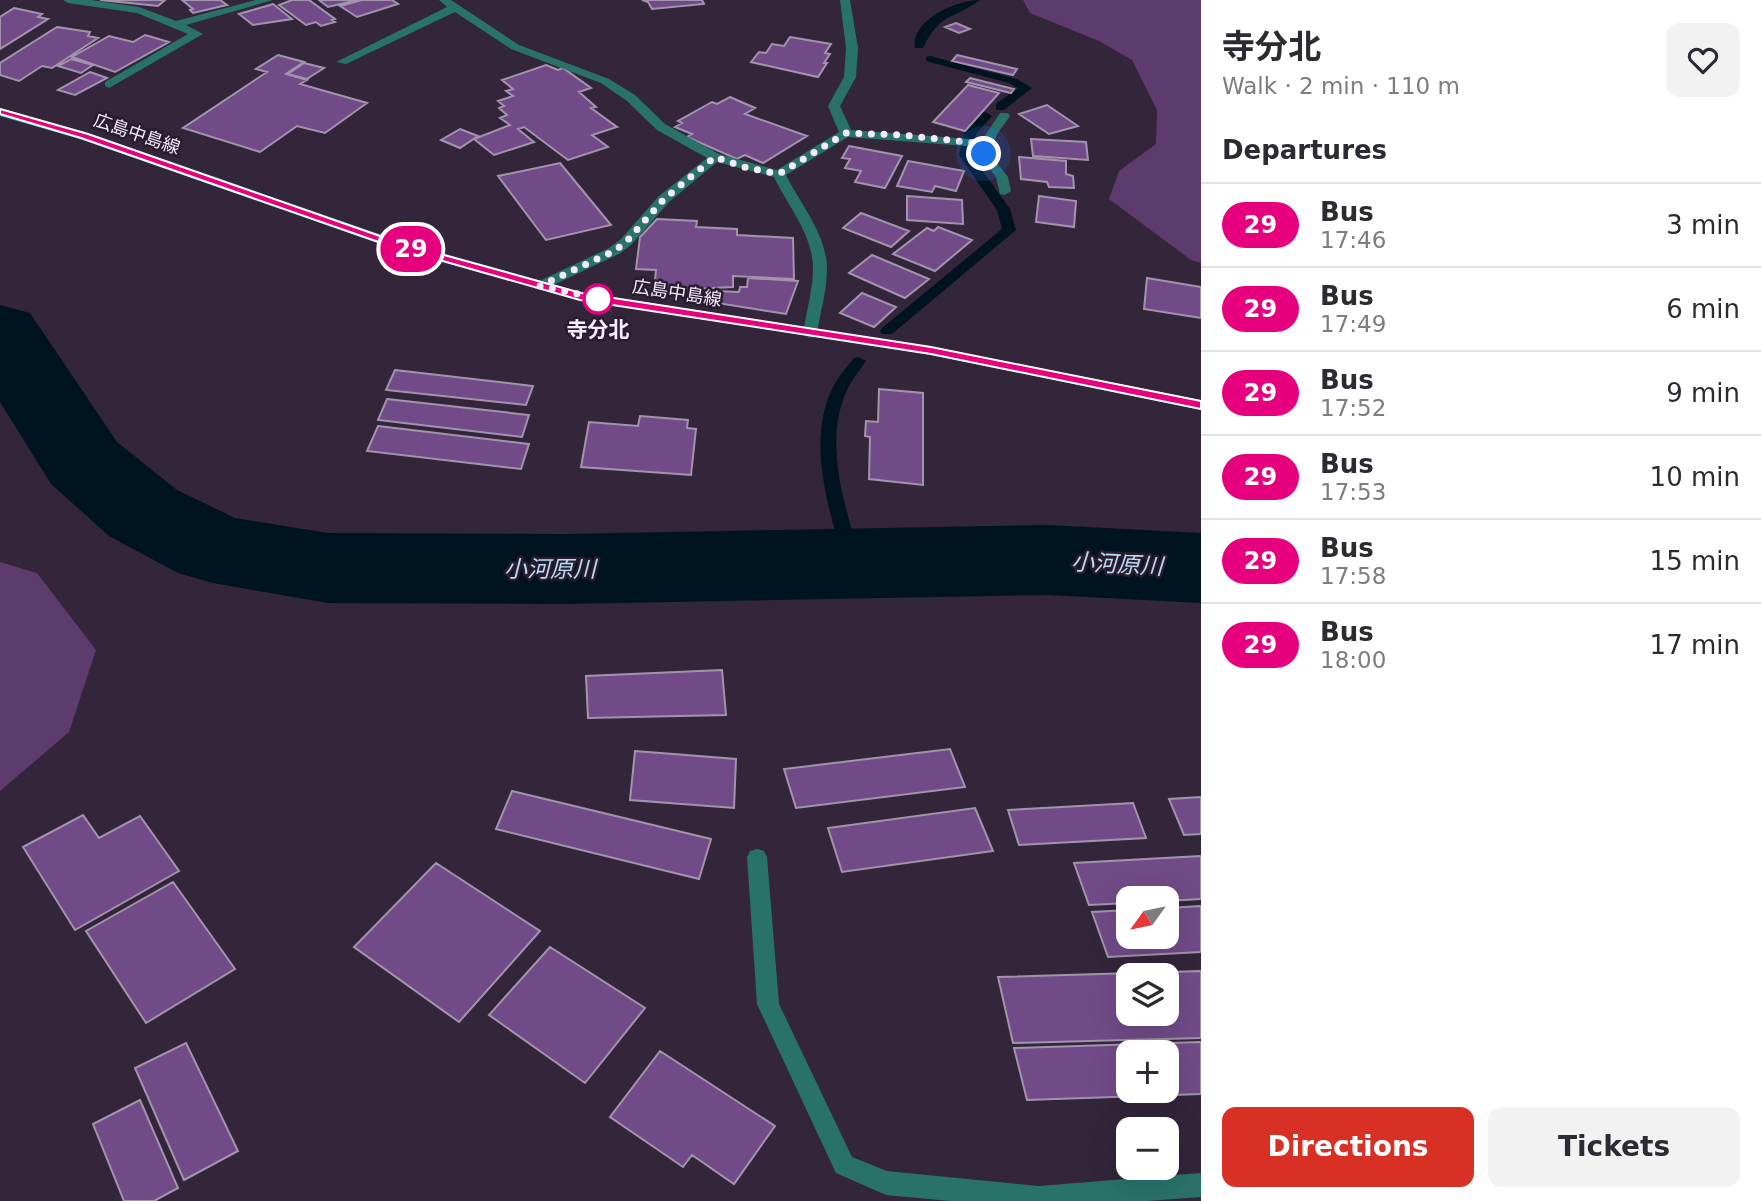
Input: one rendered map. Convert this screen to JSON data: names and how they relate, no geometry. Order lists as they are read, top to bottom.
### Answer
{
  "streets": {
    "main road": ["広島中島線"]
  },
  "water": ["小河原川"],
  "places": ["寺分北"],
  "lines": ["bus line 29"],
  "north": "bottom left",
  "page": {
    "on_map": "29",
    "heading": [
      ["寺分北", "Walk · 2 min · 110 m"],
      "Departures"
    ],
    "list": [
      {
        "mark": "29",
        "name": "Bus",
        "note": "17:46",
        "value": "3 min"
      },
      {
        "mark": "29",
        "name": "Bus",
        "note": "17:49",
        "value": "6 min"
      },
      {
        "mark": "29",
        "name": "Bus",
        "note": "17:52",
        "value": "9 min"
      },
      {
        "mark": "29",
        "name": "Bus",
        "note": "17:53",
        "value": "10 min"
      },
      {
        "mark": "29",
        "name": "Bus",
        "note": "17:58",
        "value": "15 min"
      },
      {
        "mark": "29",
        "name": "Bus",
        "note": "18:00",
        "value": "17 min"
      }
    ],
    "map_buttons": ["+", "−"],
    "buttons": ["Directions", "Tickets"]
  }
}
